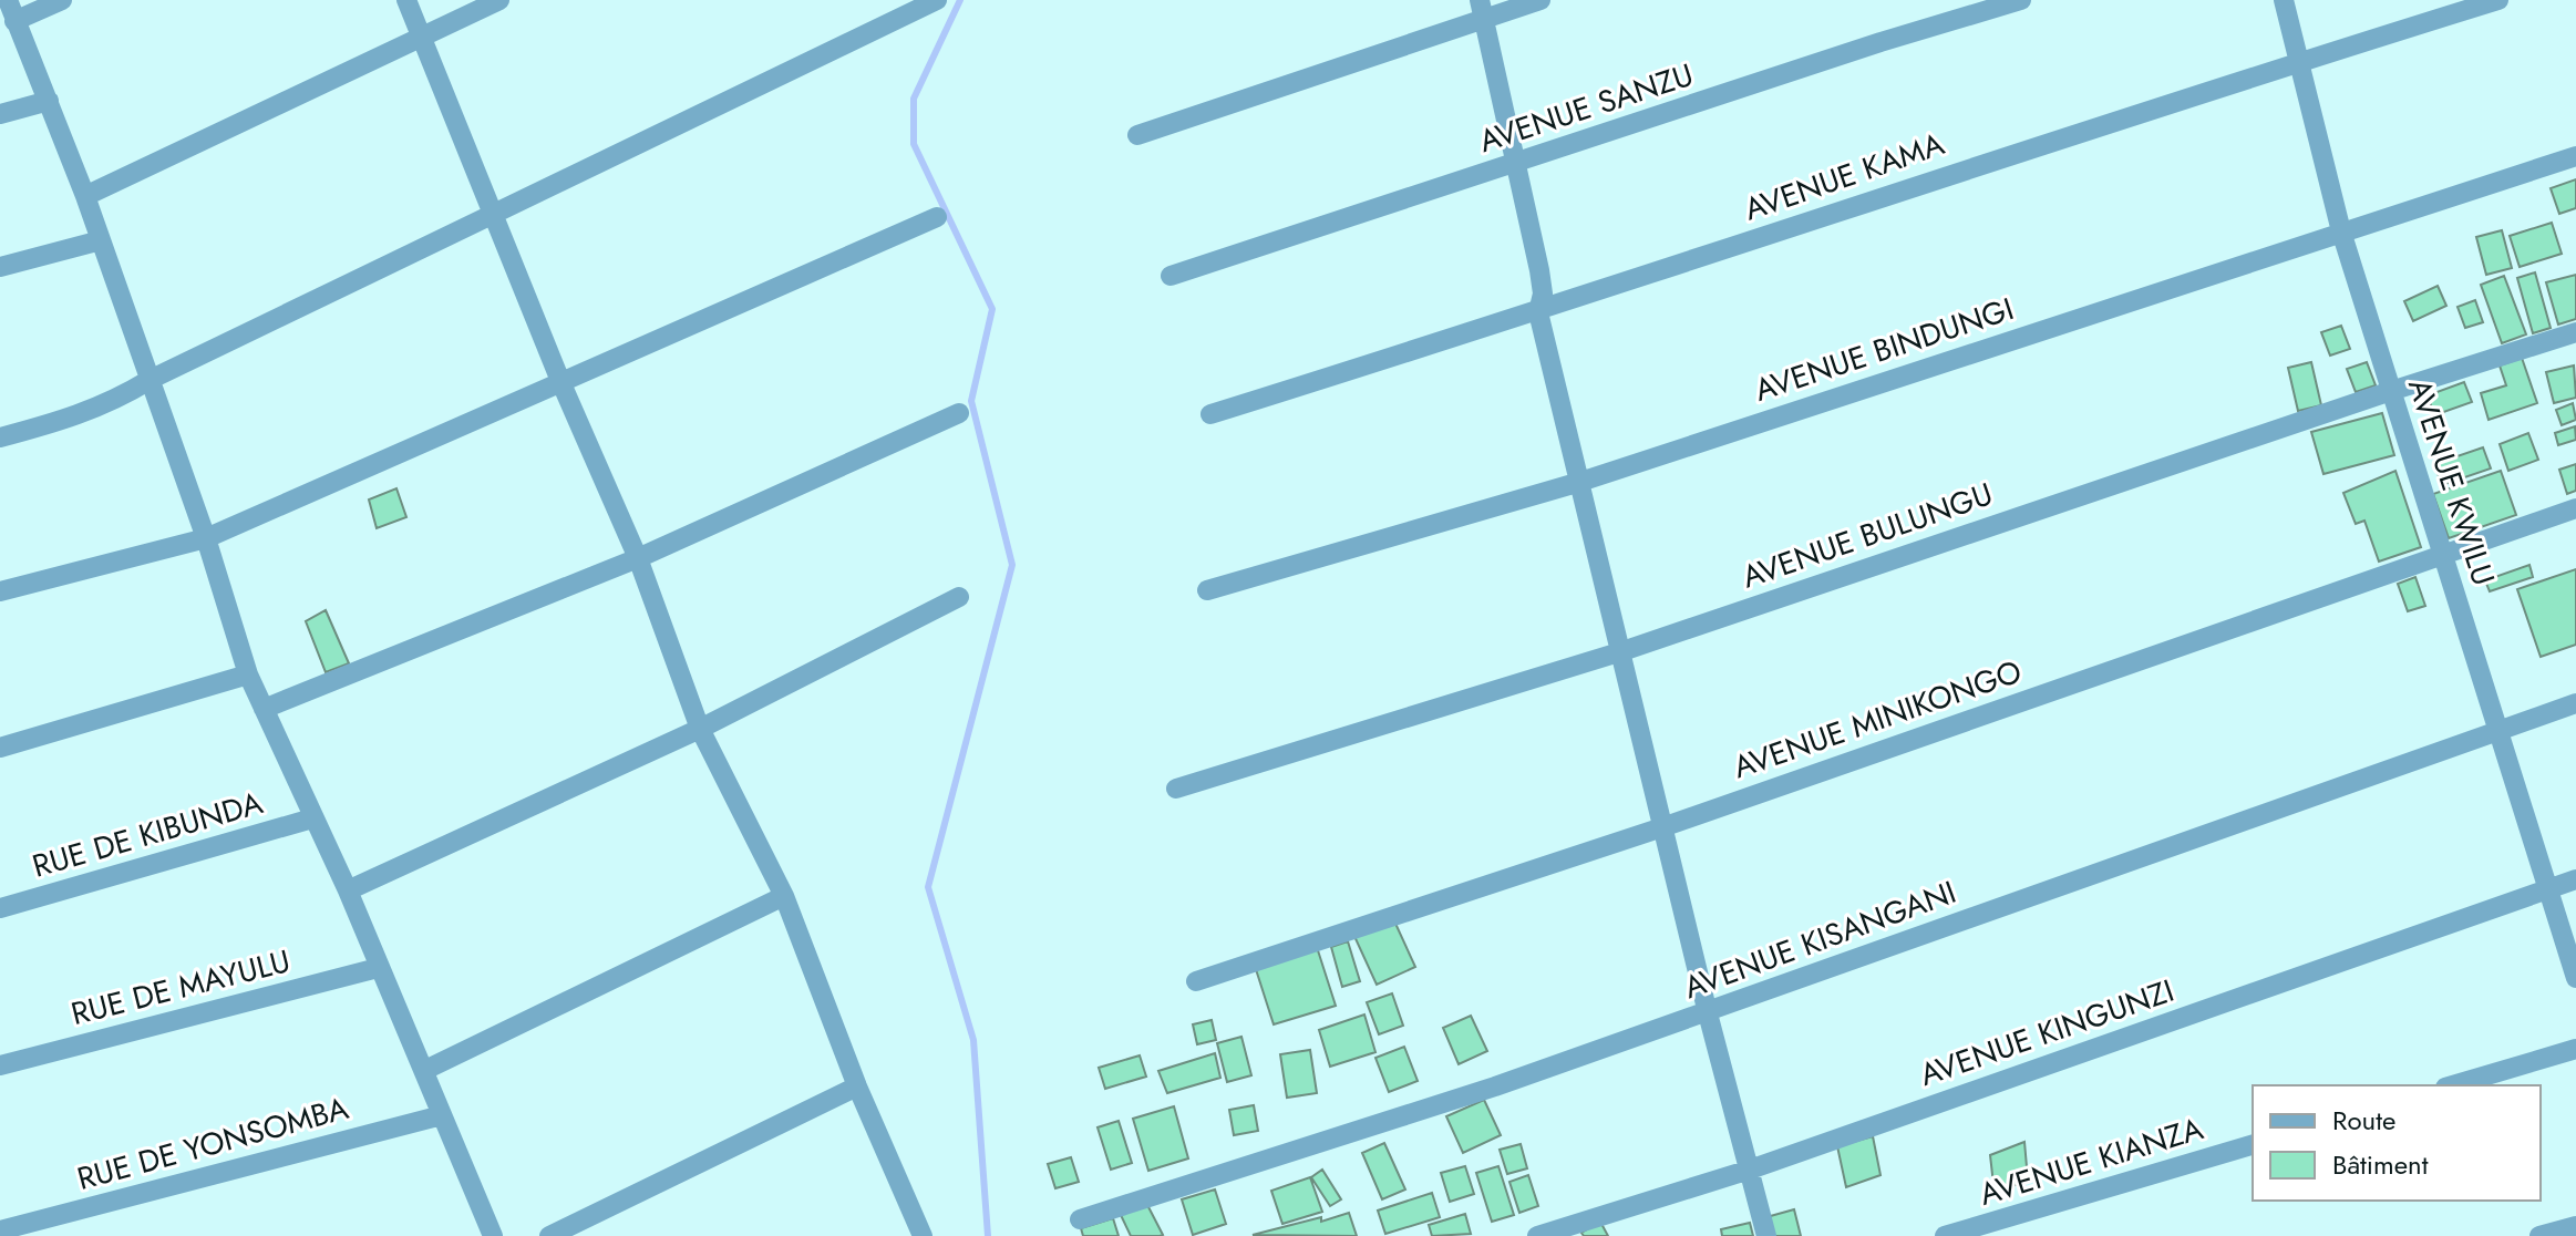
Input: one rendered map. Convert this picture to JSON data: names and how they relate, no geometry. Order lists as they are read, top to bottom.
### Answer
{
  "streets": {
    "street": [
      "AVENUE SANZU",
      "AVENUE KAMA",
      "AVENUE BINDUNGI",
      "AVENUE KWILU",
      "AVENUE BULUNGU",
      "AVENUE MINIKONGO",
      "RUE DE KIBUNDA",
      "AVENUE KISANGANI",
      "RUE DE MAYULU",
      "AVENUE KINGUNZI",
      "RUE DE YONSOMBA",
      "AVENUE KIANZA"
    ]
  },
  "crossings": [
    ["AVENUE KAMA", "AVENUE KWILU"],
    ["AVENUE BINDUNGI", "AVENUE KWILU"],
    ["AVENUE KWILU", "AVENUE BULUNGU"],
    ["AVENUE KWILU", "AVENUE MINIKONGO"],
    ["AVENUE KWILU", "AVENUE KISANGANI"],
    ["AVENUE KWILU", "AVENUE KINGUNZI"]
  ],
  "legend": ["Route", "Bâtiment"]
}
